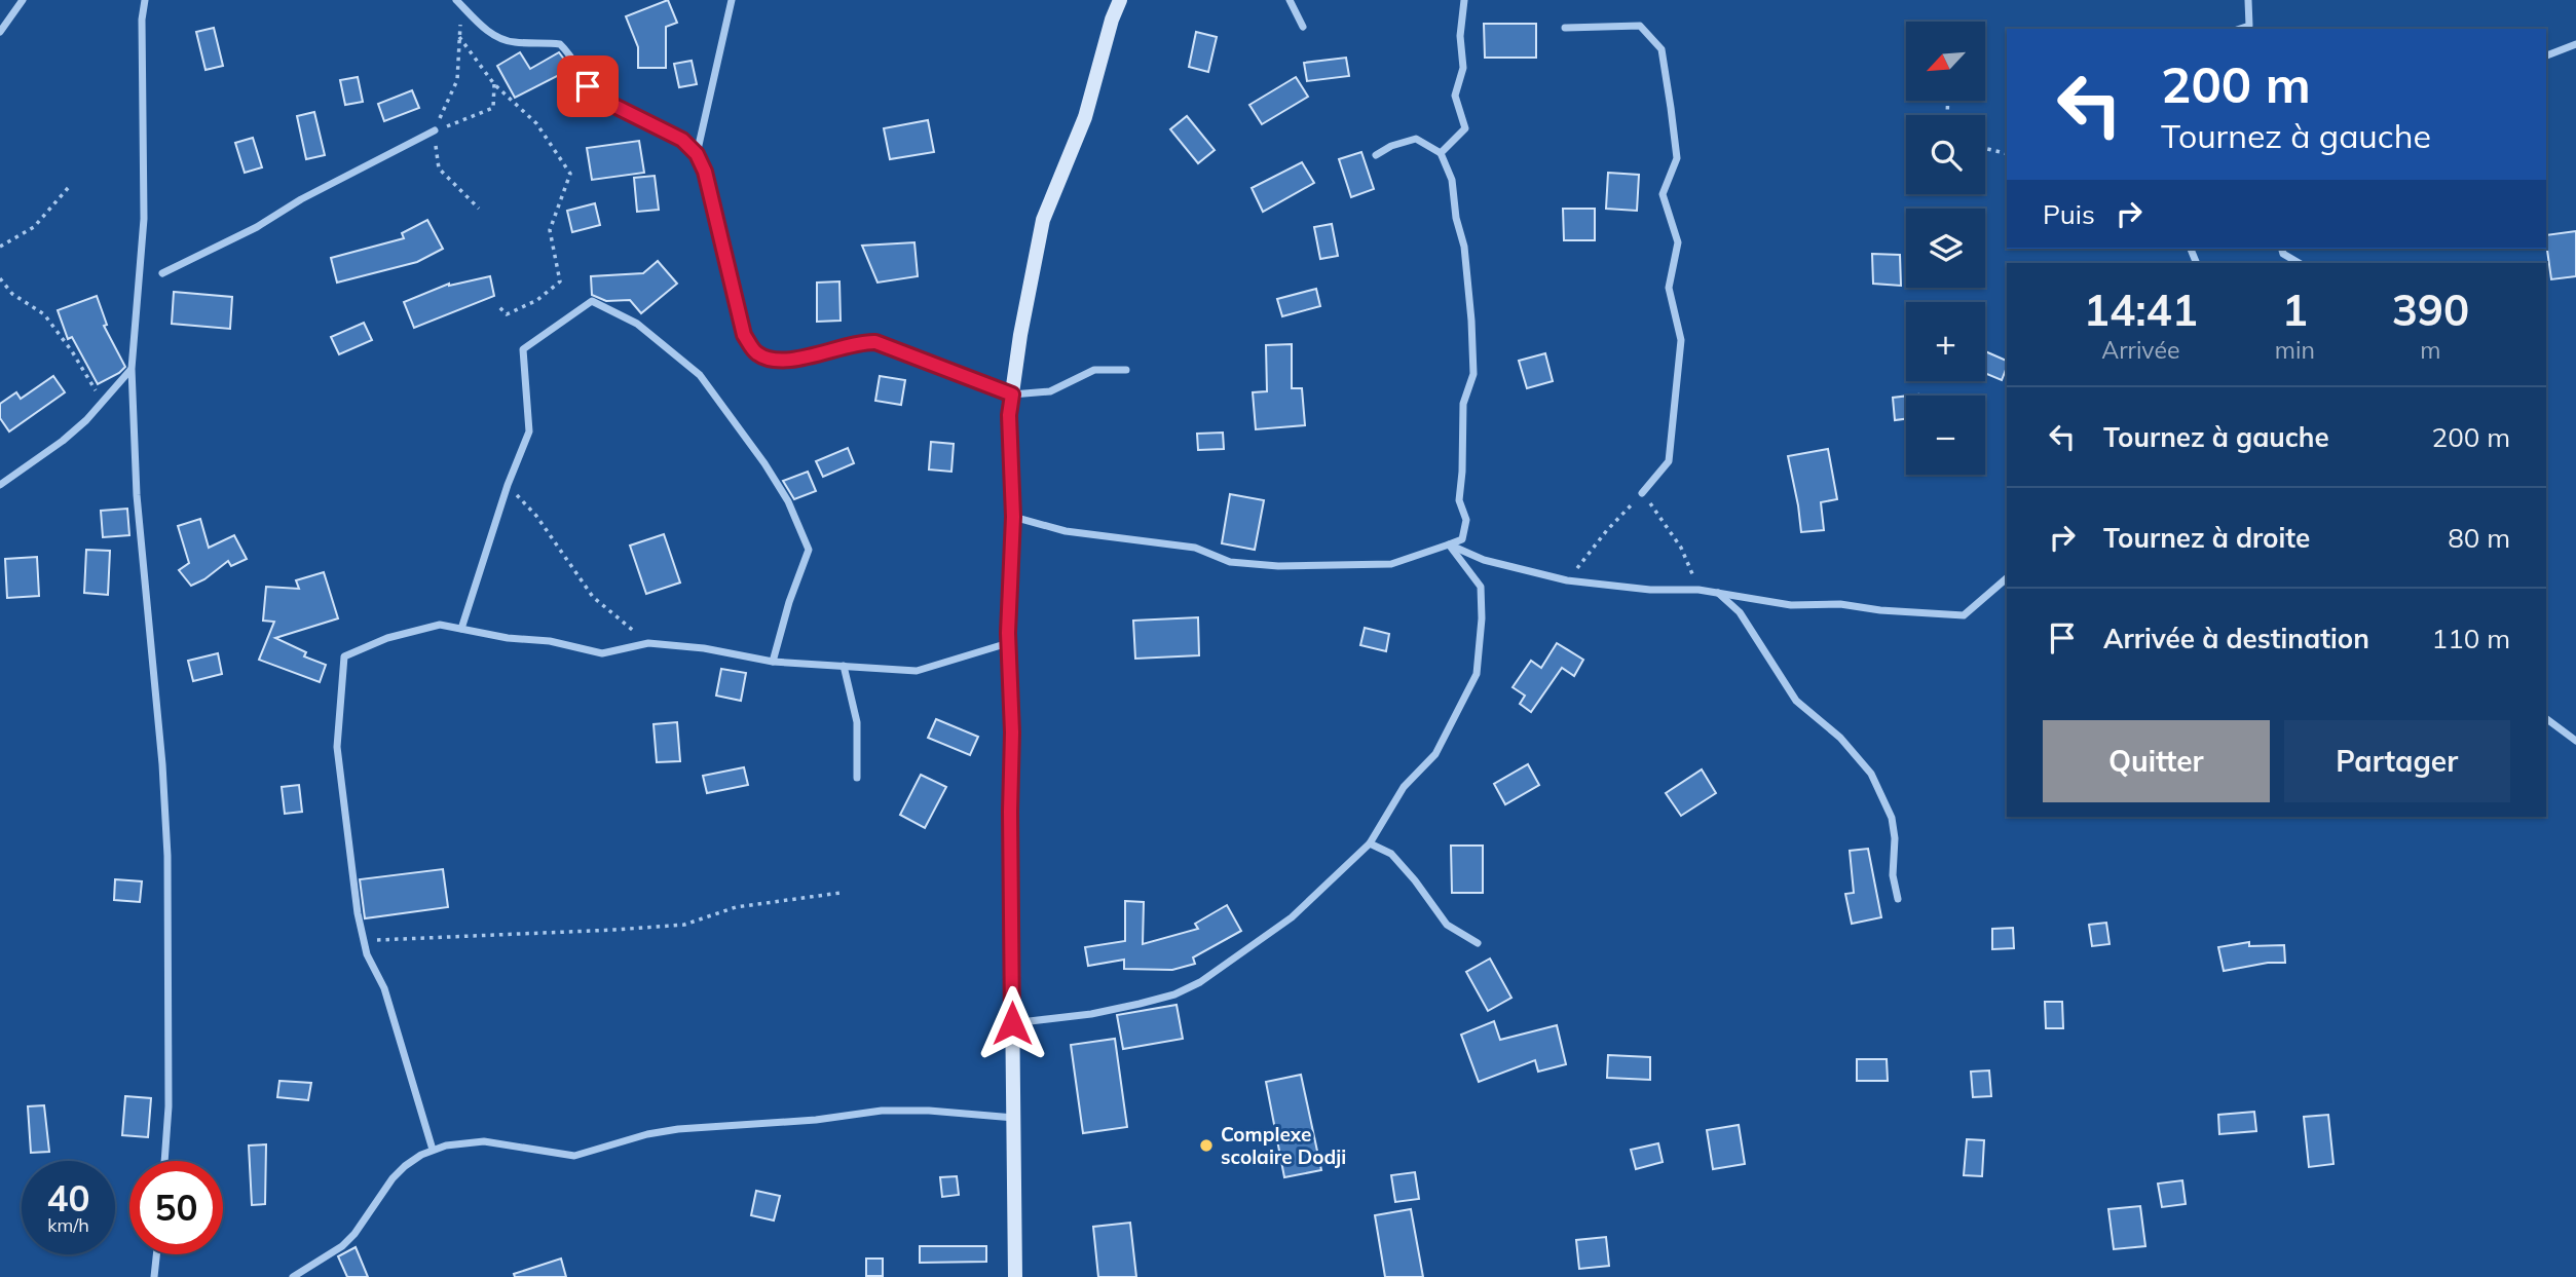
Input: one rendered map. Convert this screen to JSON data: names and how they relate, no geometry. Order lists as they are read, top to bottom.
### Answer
{
  "places": ["Complexe scolaire Dodji"],
  "north": "bottom left",
  "page": {
    "map_buttons": ["+", "−"],
    "turn": ["200 m", "Tournez à gauche"],
    "then": "Puis",
    "eta": [
      "14:41",
      "Arrivée",
      "1",
      "min",
      "390",
      "m"
    ],
    "list": [
      {
        "name": "Tournez à gauche",
        "value": "200 m"
      },
      {
        "name": "Tournez à droite",
        "value": "80 m"
      },
      {
        "name": "Arrivée à destination",
        "value": "110 m"
      }
    ],
    "buttons": ["Quitter", "Partager"],
    "speed": "40 km/h",
    "limit": "50"
  }
}
